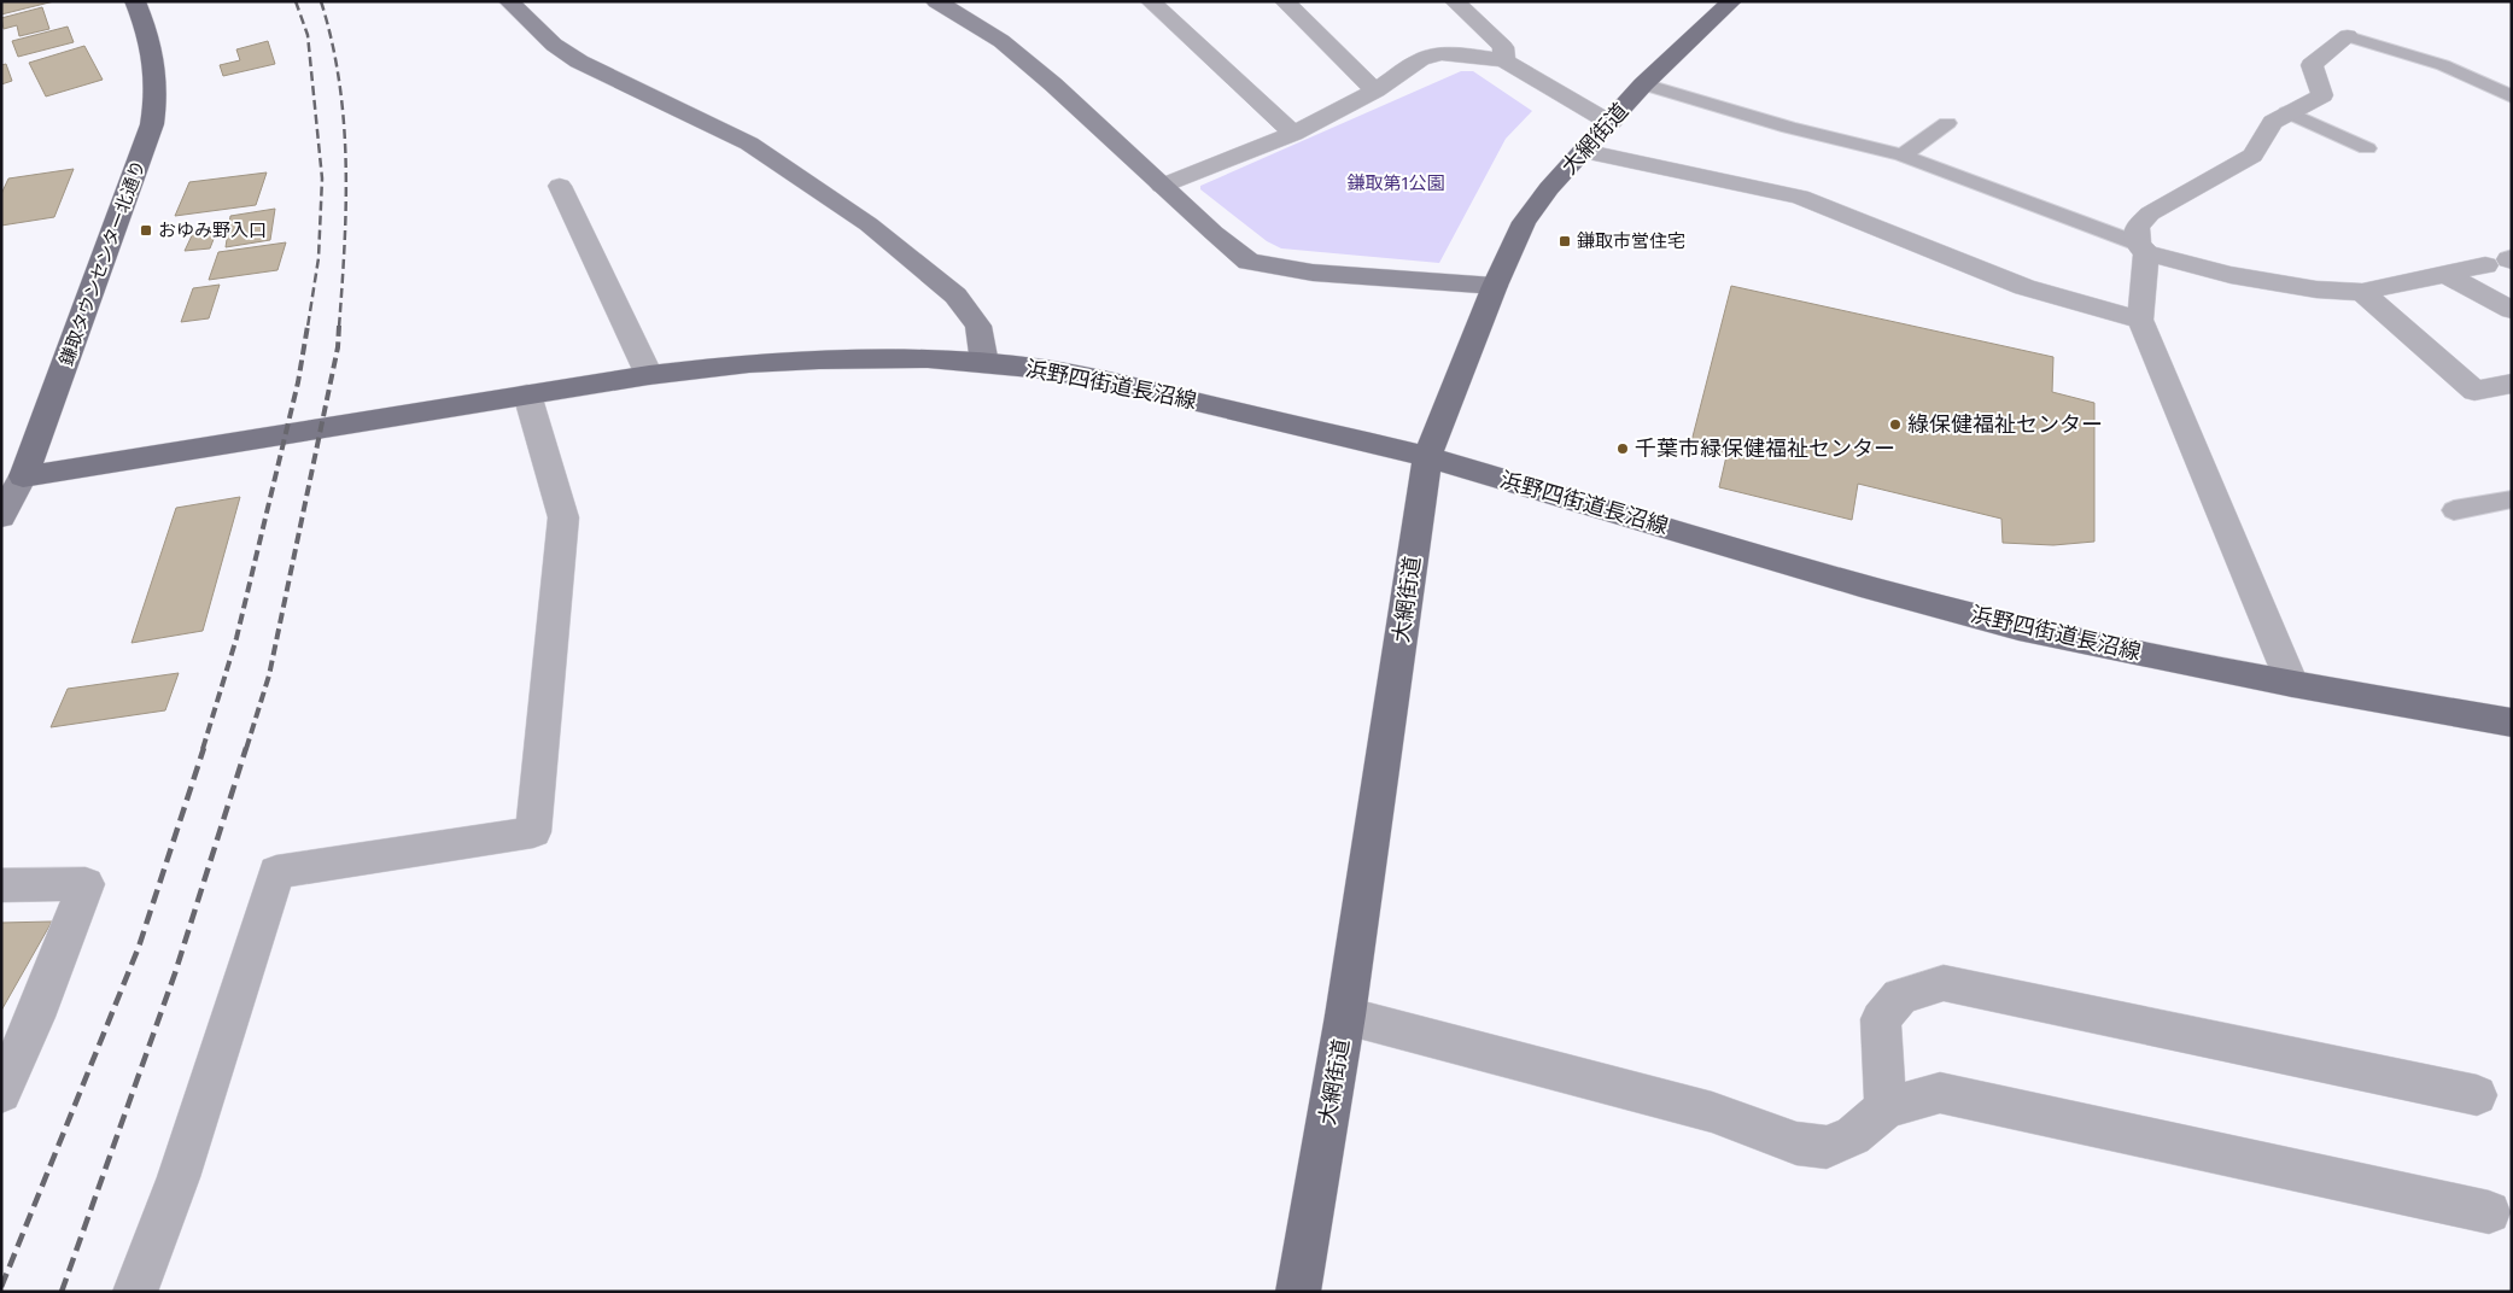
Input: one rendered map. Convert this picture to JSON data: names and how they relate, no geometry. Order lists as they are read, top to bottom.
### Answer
{
  "streets": {
    "main road": ["大網街道", "鎌取タウンセンター北通り", "浜野四街道長沼線"]
  },
  "crossings": [
    ["大網街道", "浜野四街道長沼線"],
    ["鎌取タウンセンター北通り", "浜野四街道長沼線"]
  ],
  "parks": ["鎌取第1公園"],
  "places": {
    "transit": ["おゆみ野入口", "鎌取市営住宅"],
    "other": ["綠保健福祉センター", "千葉市緑保健福祉センター"]
  }
}
